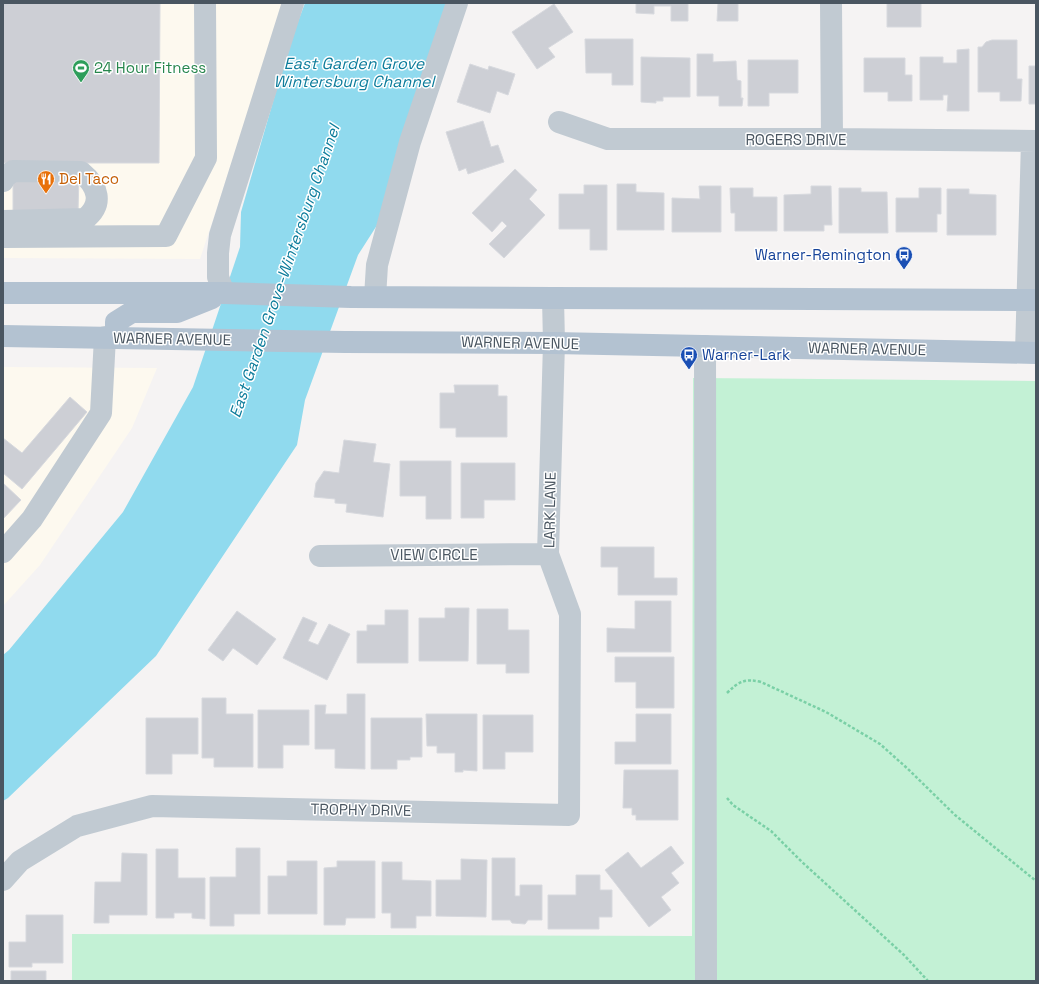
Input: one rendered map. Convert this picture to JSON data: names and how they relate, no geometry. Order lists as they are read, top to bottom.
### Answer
{
  "streets": {
    "main road": ["WARNER AVENUE"],
    "street": [
      "ROGERS DRIVE",
      "LARK LANE",
      "VIEW CIRCLE",
      "TROPHY DRIVE"
    ]
  },
  "crossings": [
    ["WARNER AVENUE", "LARK LANE"],
    ["LARK LANE", "VIEW CIRCLE"],
    ["LARK LANE", "TROPHY DRIVE"]
  ],
  "water": ["East Garden Grove Wintersburg Channel", "East Garden Grove-Wintersburg Channel"],
  "places": {
    "sports": ["24 Hour Fitness"],
    "restaurant": ["Del Taco"],
    "bus stop": ["Warner-Remington", "Warner-Lark"]
  }
}
